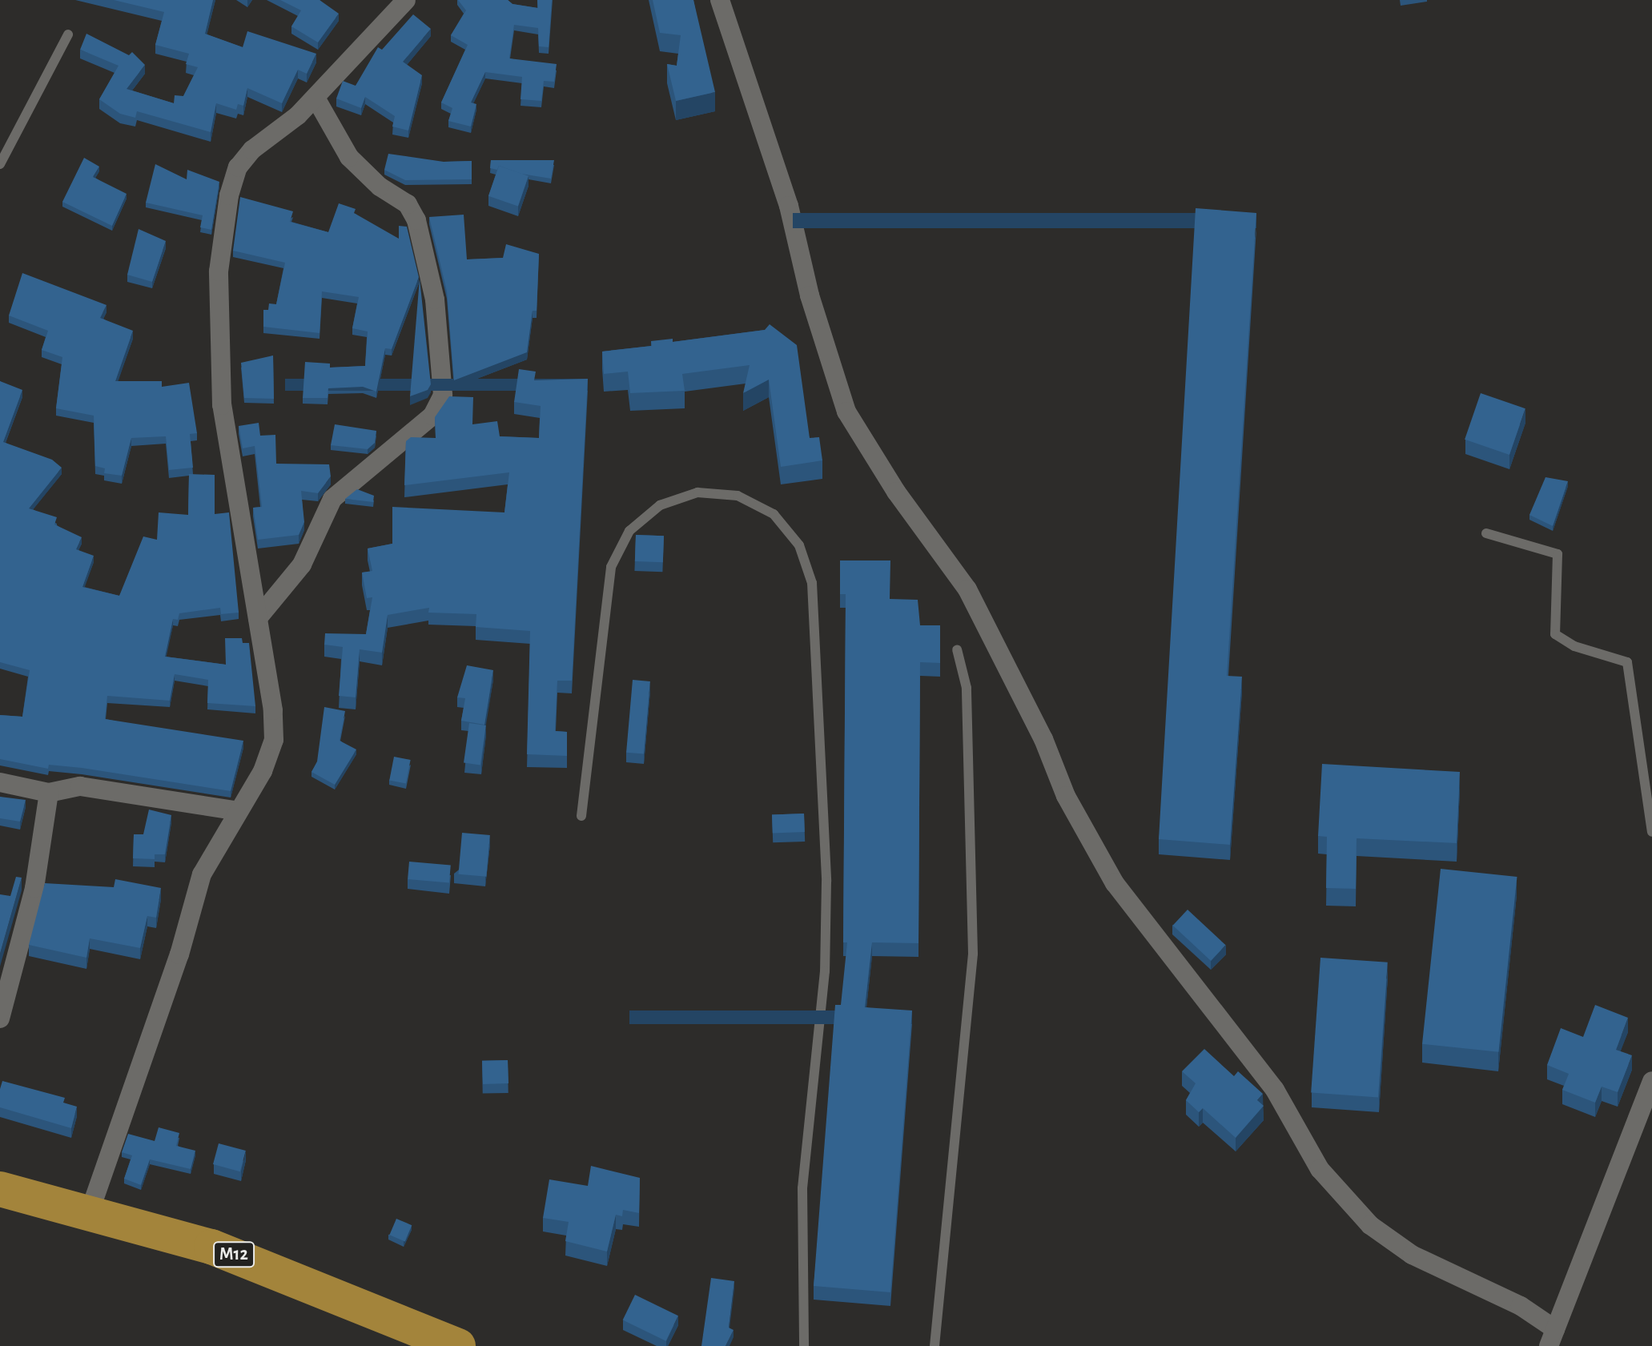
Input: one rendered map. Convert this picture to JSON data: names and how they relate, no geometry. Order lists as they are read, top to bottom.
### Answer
{
  "streets": {
    "highway": ["M12"]
  }
}
